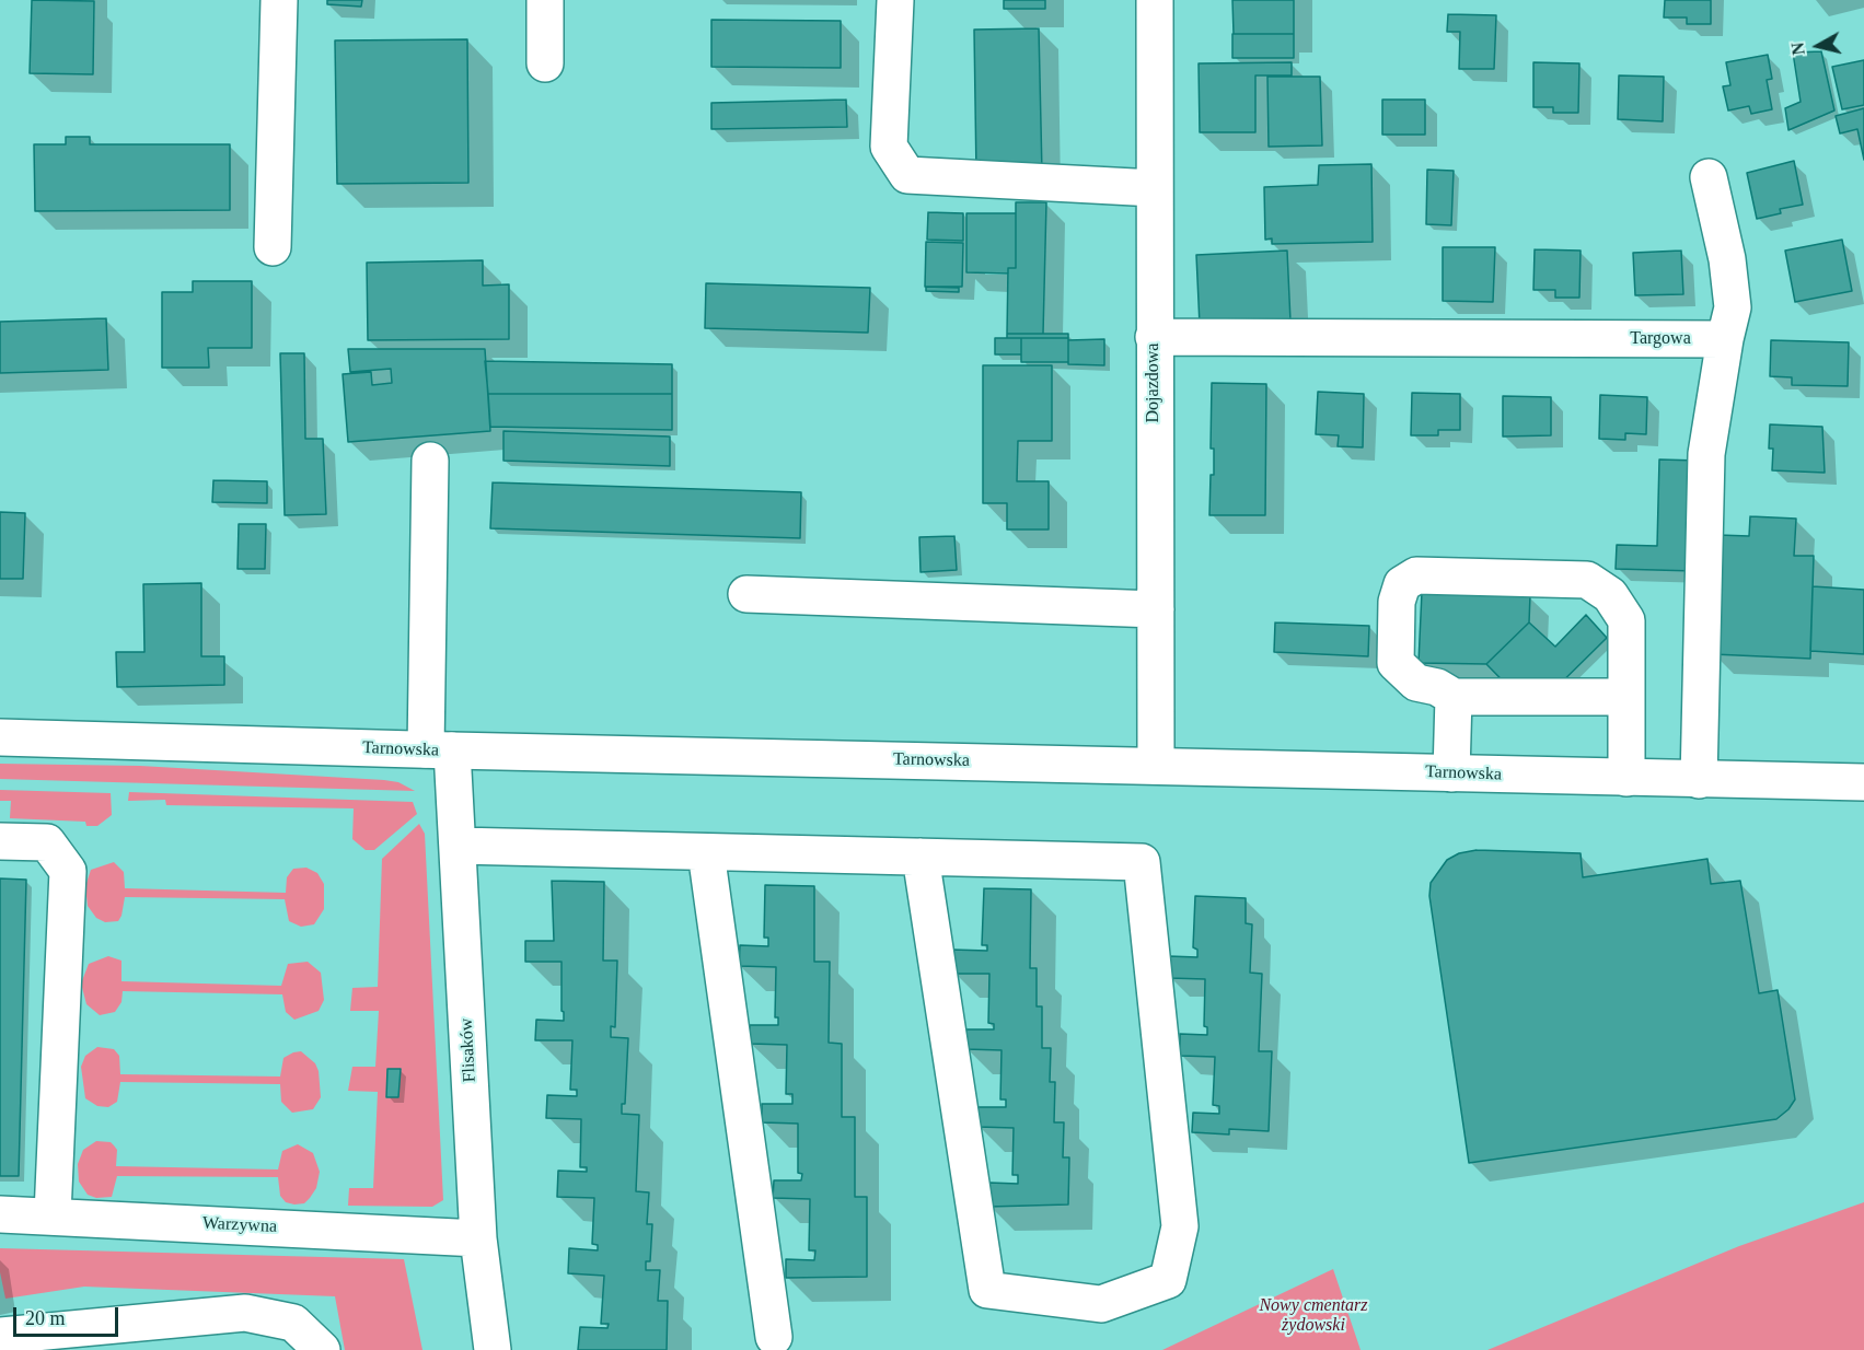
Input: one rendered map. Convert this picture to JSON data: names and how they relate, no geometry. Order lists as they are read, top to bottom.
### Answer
{
  "streets": {
    "street": [
      "Targowa",
      "Dojazdowa",
      "Tarnowska",
      "Flisaków",
      "Warzywna"
    ]
  },
  "crossings": [
    ["Targowa", "Dojazdowa"],
    ["Dojazdowa", "Tarnowska"],
    ["Tarnowska", "Flisaków"],
    ["Flisaków", "Warzywna"]
  ],
  "parks": ["Nowy cmentarz żydowski"],
  "scale_bar": "20 m",
  "north": "left"
}
